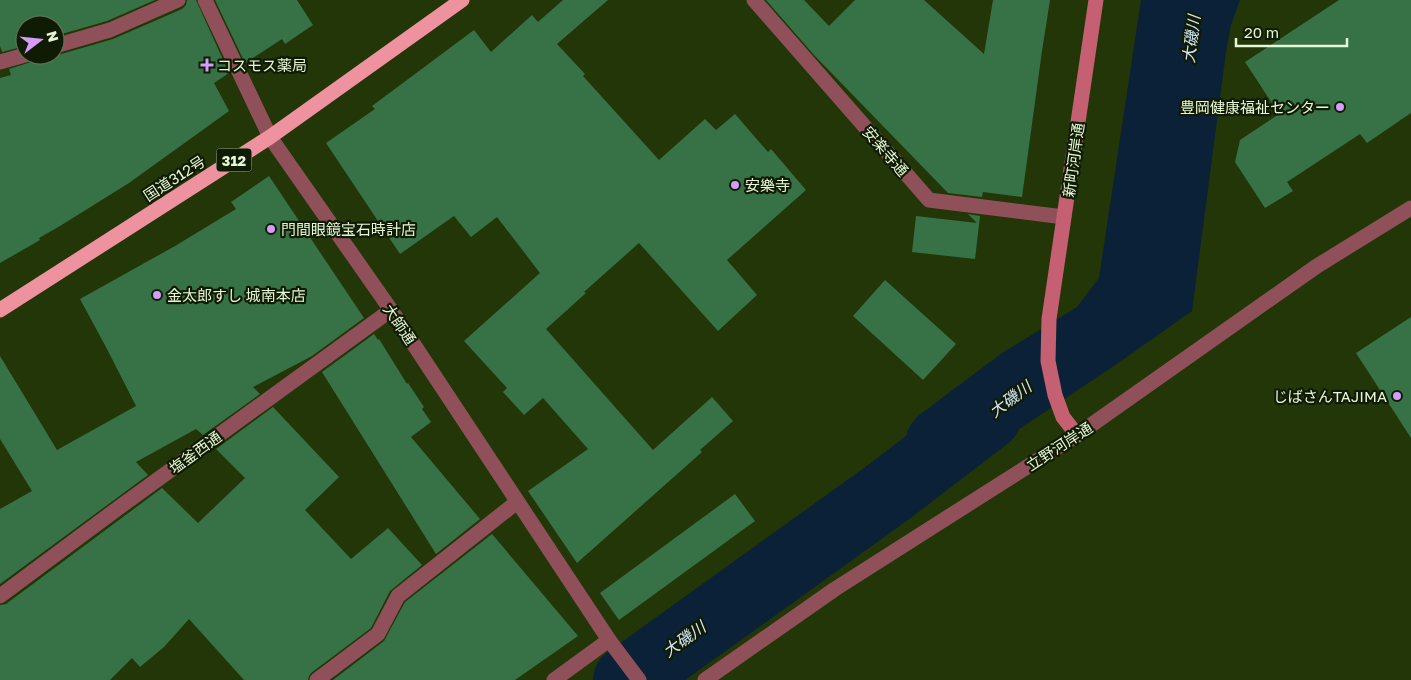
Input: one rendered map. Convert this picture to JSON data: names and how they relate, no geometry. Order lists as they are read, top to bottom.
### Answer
{
  "streets": {
    "highway": ["312", "国道312号"],
    "street": [
      "安楽寺通",
      "新町河岸通",
      "大師通",
      "立野河岸通",
      "塩釜西通"
    ]
  },
  "crossings": [
    ["安楽寺通", "新町河岸通"],
    ["新町河岸通", "立野河岸通"],
    ["国道312号", "大師通"],
    ["大師通", "塩釜西通"]
  ],
  "water": ["大磯川"],
  "places": {
    "health": ["コスモス薬局"],
    "other": [
      "豊岡健康福祉センター",
      "安樂寺",
      "門間眼鏡宝石時計店",
      "金太郎すし 城南本店",
      "じばさんTAJIMA"
    ]
  },
  "scale_bar": "20 m",
  "north": "right"
}
